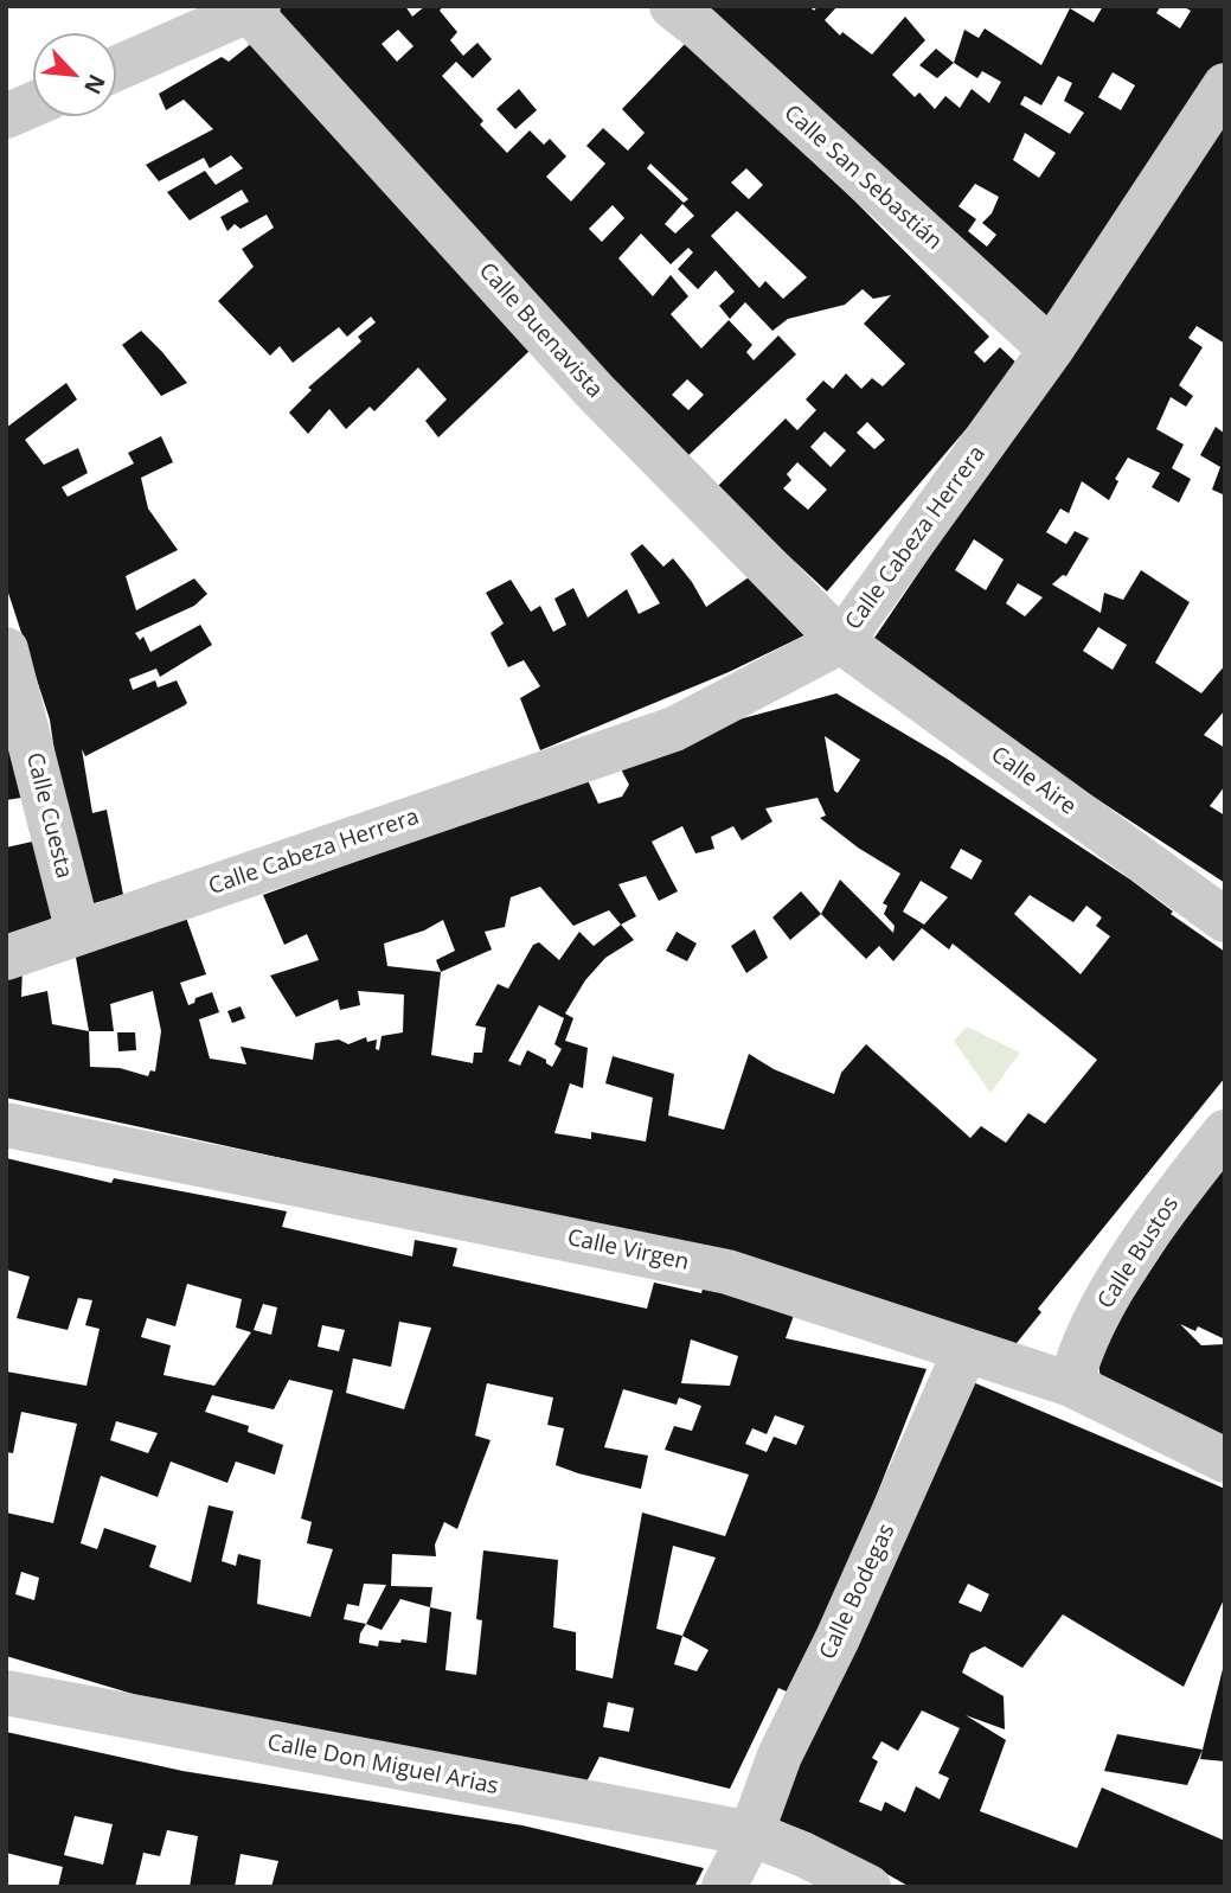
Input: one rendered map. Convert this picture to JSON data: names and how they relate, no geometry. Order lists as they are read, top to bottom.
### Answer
{
  "streets": {
    "street": [
      "Calle San Sebastián",
      "Calle Buenavista",
      "Calle Cabeza Herrera",
      "Calle Aire",
      "Calle Cuesta",
      "Calle Virgen",
      "Calle Bustos",
      "Calle Bodegas",
      "Calle Don Miguel Arias"
    ]
  },
  "crossings": [
    ["Calle San Sebastián", "Calle Cabeza Herrera"],
    ["Calle Buenavista", "Calle Cabeza Herrera"],
    ["Calle Buenavista", "Calle Aire"],
    ["Calle Cabeza Herrera", "Calle Aire"],
    ["Calle Cabeza Herrera", "Calle Cuesta"],
    ["Calle Virgen", "Calle Bustos"],
    ["Calle Virgen", "Calle Bodegas"],
    ["Calle Bodegas", "Calle Don Miguel Arias"]
  ],
  "north": "bottom right"
}
